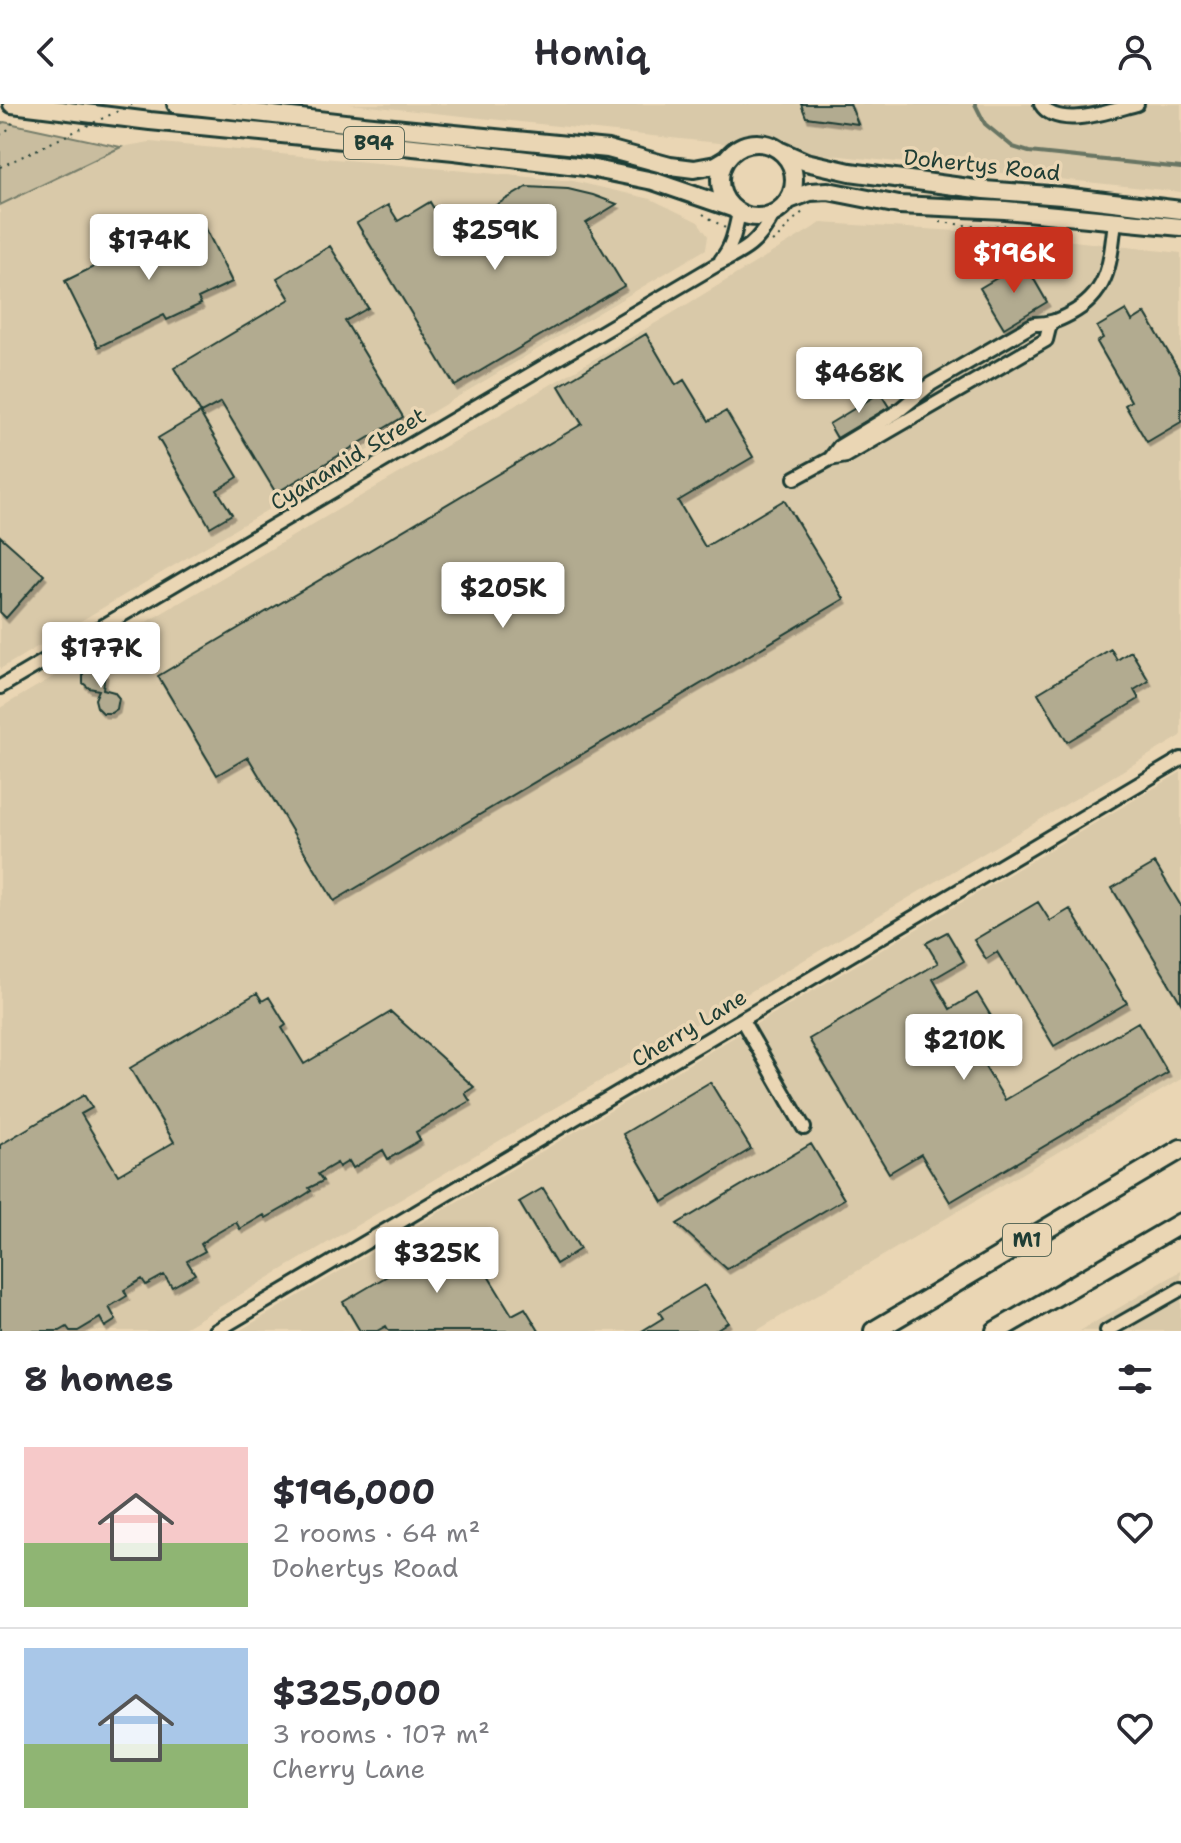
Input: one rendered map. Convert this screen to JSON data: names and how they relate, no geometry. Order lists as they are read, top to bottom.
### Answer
{
  "streets": {
    "highway": ["M1"],
    "main road": ["B94", "Dohertys Road"],
    "street": ["Cyanamid Street", "Cherry Lane"]
  },
  "crossings": [
    ["B94", "Dohertys Road"],
    ["B94", "Cyanamid Street"],
    ["Dohertys Road", "Cyanamid Street"]
  ],
  "page": {
    "header": "Homiq",
    "price": [
      "$259K",
      "$174K",
      "$196K",
      "$468K",
      "$205K",
      "$177K",
      "$210K",
      "$325K"
    ],
    "heading": "8 homes",
    "list": [
      {
        "name": "$196,000",
        "note": "2 rooms · 64 m² · Dohertys Road"
      },
      {
        "name": "$325,000",
        "note": "3 rooms · 107 m² · Cherry Lane"
      }
    ]
  }
}
